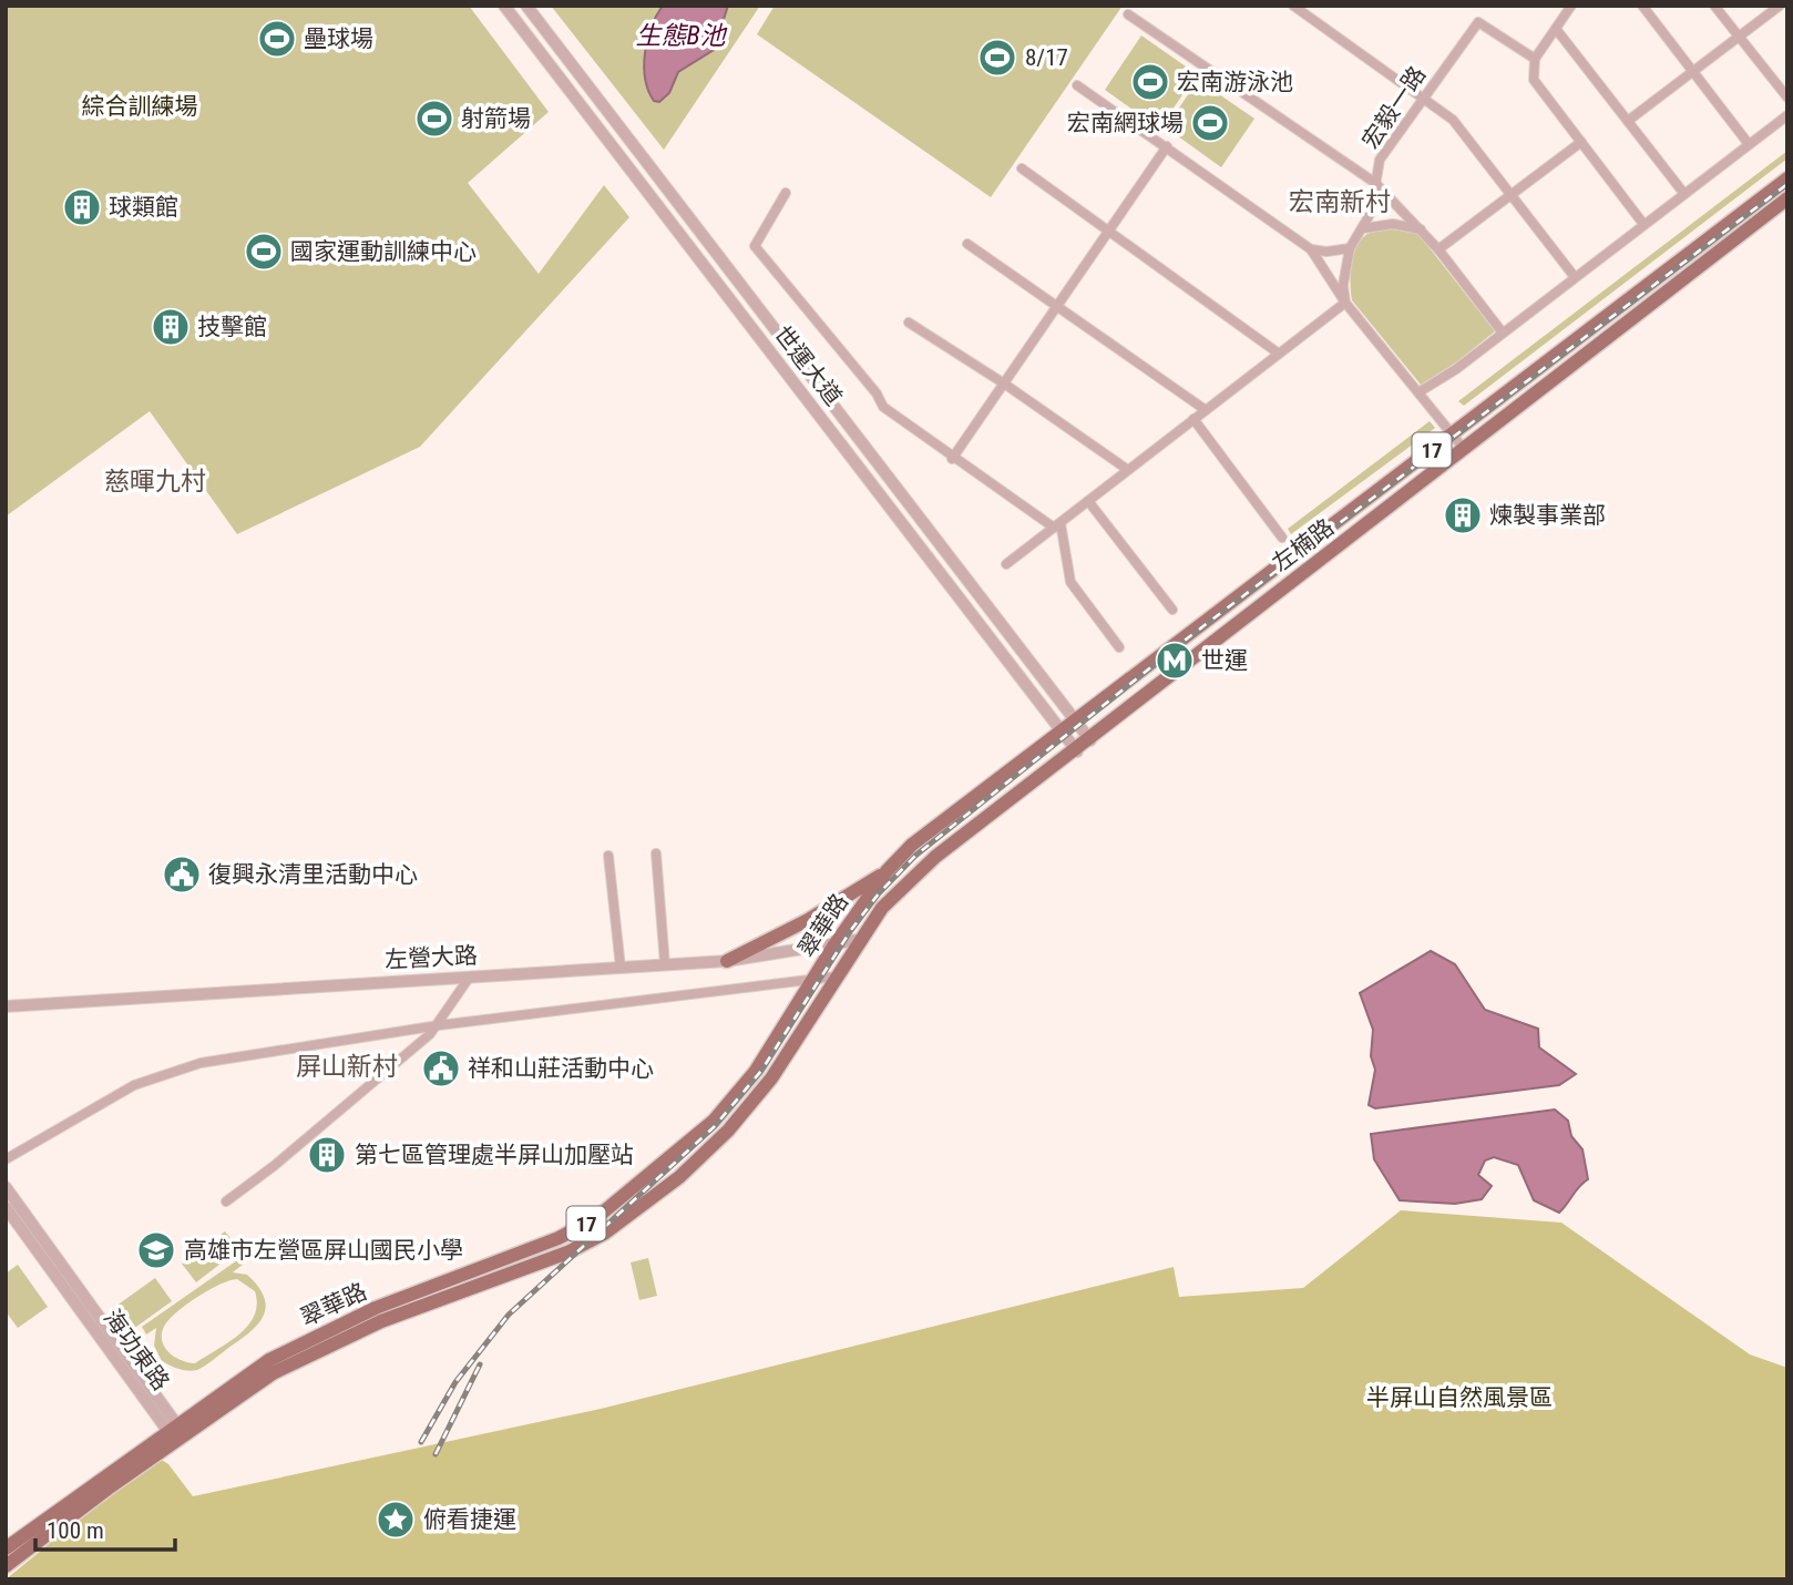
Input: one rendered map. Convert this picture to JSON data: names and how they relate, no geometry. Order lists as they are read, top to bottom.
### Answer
{
  "streets": {
    "main road": ["17", "左楠路", "翠華路"],
    "street": [
      "宏毅一路",
      "世運大道",
      "左營大路",
      "海功東路"
    ]
  },
  "crossings": [
    ["世運大道", "左楠路"],
    ["左楠路", "翠華路"],
    ["左楠路", "左營大路"],
    ["翠華路", "左營大路"],
    ["翠華路", "海功東路"]
  ],
  "districts": ["宏南新村", "慈暉九村", "屏山新村"],
  "water": ["生態B池"],
  "parks": ["綜合訓練場", "半屏山自然風景區"],
  "places": {
    "sports": [
      "壘球場",
      "8/17",
      "宏南游泳池",
      "射箭場",
      "宏南網球場",
      "國家運動訓練中心"
    ],
    "building": [
      "球類館",
      "技擊館",
      "煉製事業部",
      "第七區管理處半屏山加壓站"
    ],
    "metro station": ["世運"],
    "public building": ["復興永清里活動中心", "祥和山莊活動中心"],
    "school or university": ["高雄市左營區屏山國民小學"],
    "place": ["俯看捷運"]
  },
  "scale_bar": "100 m"
}
